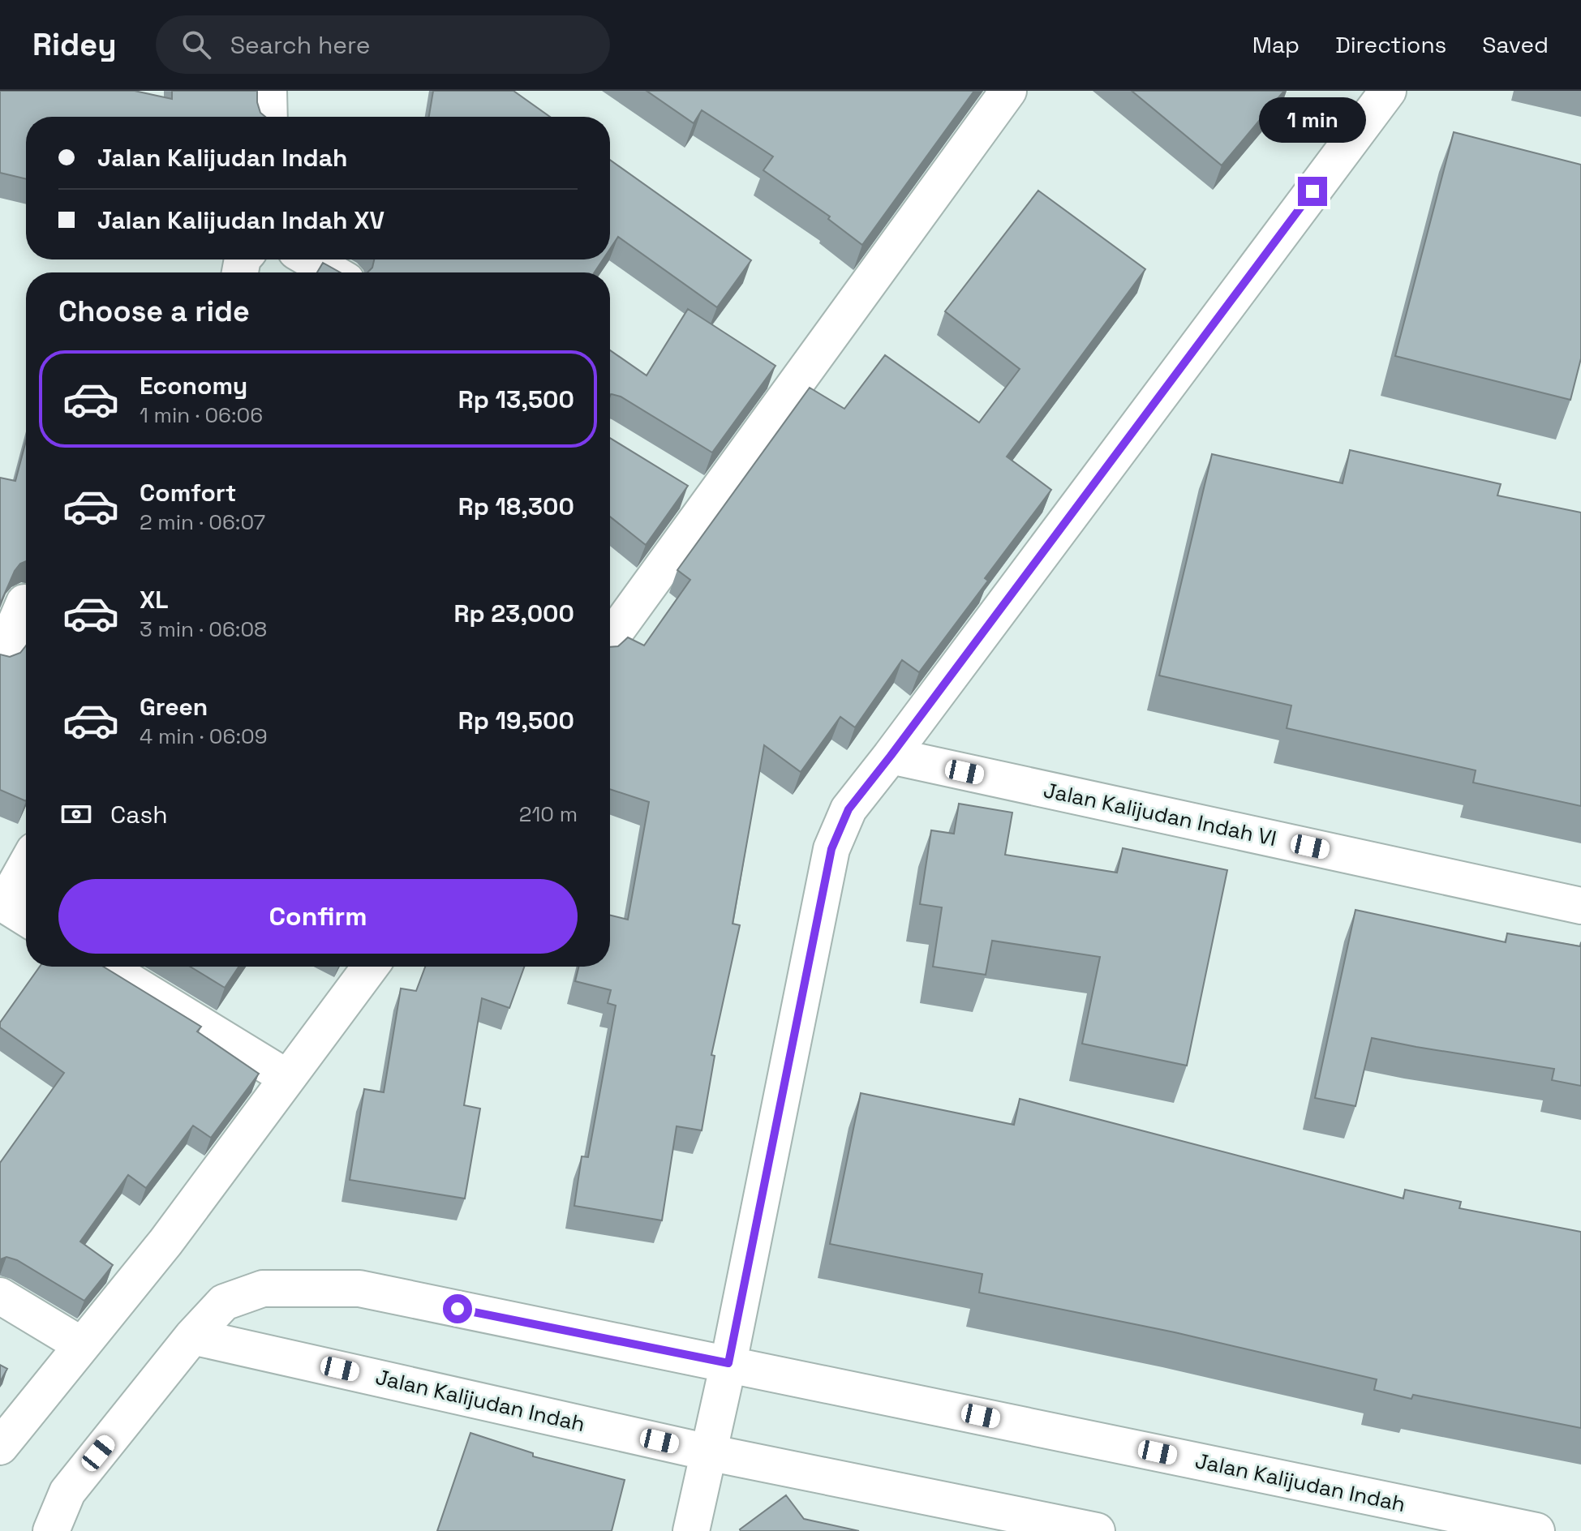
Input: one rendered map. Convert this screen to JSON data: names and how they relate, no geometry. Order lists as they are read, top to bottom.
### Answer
{
  "streets": {
    "street": ["Jalan Kalijudan Indah VI", "Jalan Kalijudan Indah"]
  },
  "page": {
    "header": "Ridey",
    "search": "Search here",
    "nav": ["Map", "Directions", "Saved"],
    "bubble": "1 min",
    "banner": ["Jalan Kalijudan Indah", "Jalan Kalijudan Indah XV"],
    "heading": "Choose a ride",
    "list": [
      {
        "name": "Economy",
        "note": "1 min · 06:06",
        "value": "Rp 13,500"
      },
      {
        "name": "Comfort",
        "note": "2 min · 06:07",
        "value": "Rp 18,300"
      },
      {
        "name": "XL",
        "note": "3 min · 06:08",
        "value": "Rp 23,000"
      },
      {
        "name": "Green",
        "note": "4 min · 06:09",
        "value": "Rp 19,500"
      }
    ],
    "pay": ["Cash", "210 m"],
    "buttons": "Confirm"
  }
}
